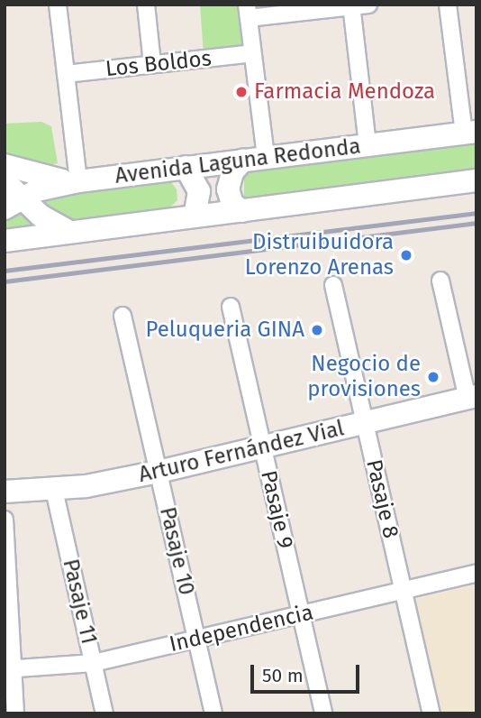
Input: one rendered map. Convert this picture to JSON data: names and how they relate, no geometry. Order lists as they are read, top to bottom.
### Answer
{
  "streets": {
    "main road": ["Avenida Laguna Redonda", "Arturo Fernández Vial"],
    "street": [
      "Los Boldos",
      "Pasaje 8",
      "Pasaje 9",
      "Pasaje 10",
      "Pasaje 11",
      "Independencia"
    ]
  },
  "crossings": [
    ["Arturo Fernández Vial", "Pasaje 8"],
    ["Arturo Fernández Vial", "Pasaje 9"],
    ["Arturo Fernández Vial", "Pasaje 10"],
    ["Arturo Fernández Vial", "Pasaje 11"],
    ["Pasaje 8", "Independencia"],
    ["Pasaje 9", "Independencia"],
    ["Pasaje 10", "Independencia"],
    ["Pasaje 11", "Independencia"]
  ],
  "places": [
    "Farmacia Mendoza",
    "Distruibuidora Lorenzo Arenas",
    "Peluqueria GINA",
    "Negocio de provisiones"
  ],
  "scale_bar": "50 m"
}
